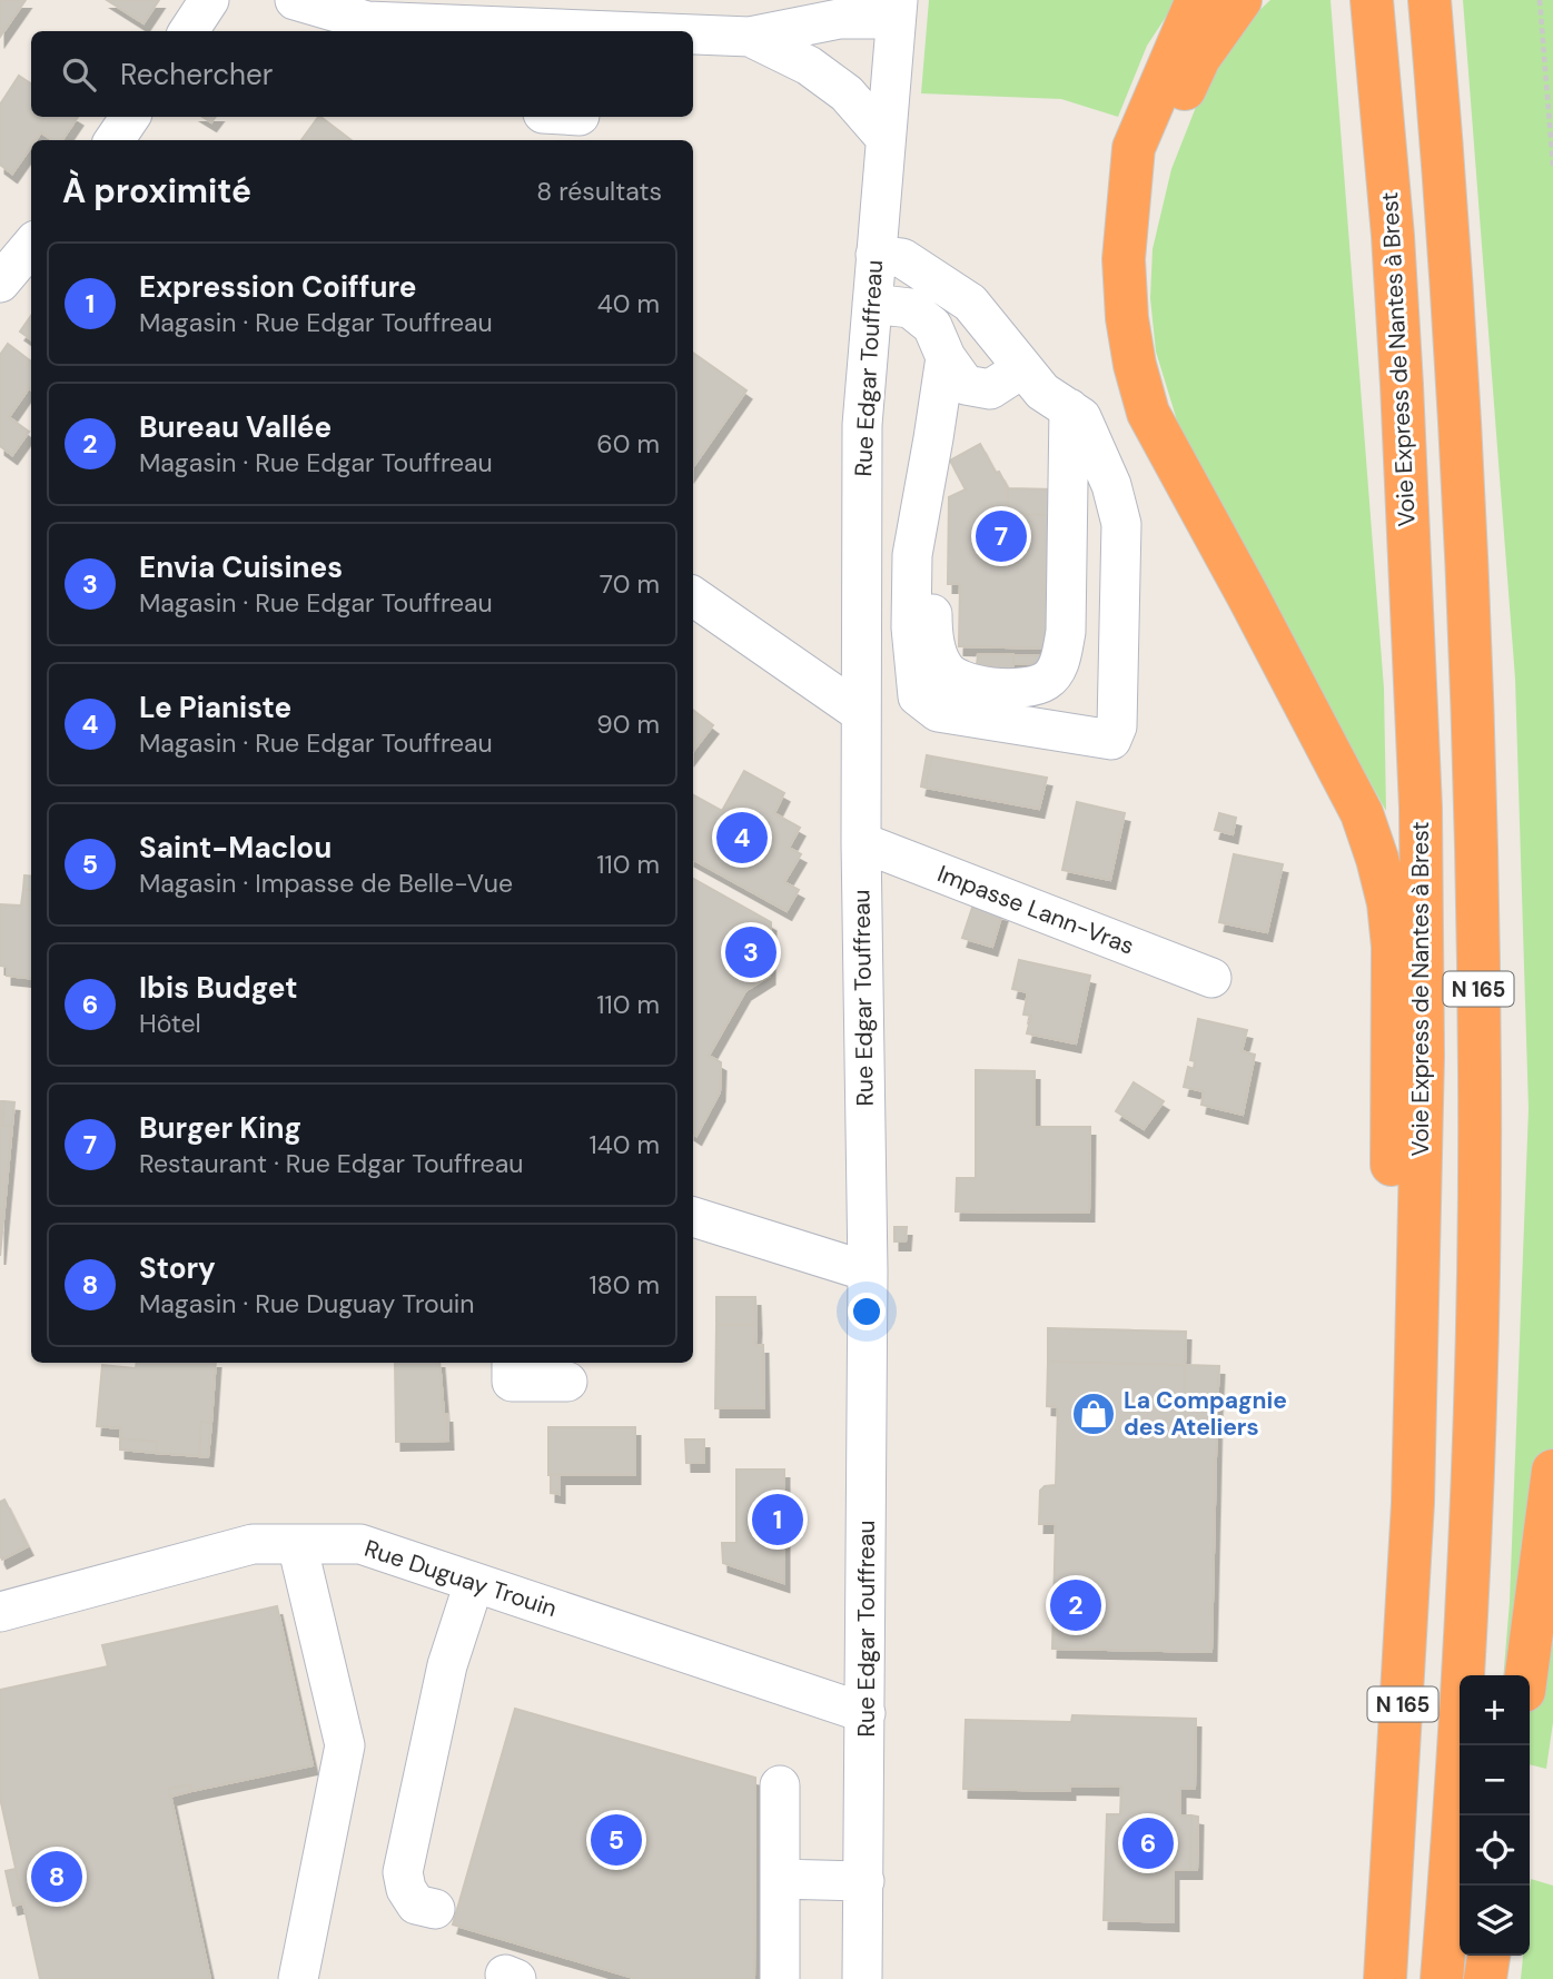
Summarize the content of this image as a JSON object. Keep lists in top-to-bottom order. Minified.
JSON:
{"streets":{"highway":["Voie Express de Nantes à Brest","N 165"],"street":["Rue Edgar Touffreau","Impasse Lann-Vras","Rue Duguay Trouin"]},"crossings":[["Rue Edgar Touffreau","Impasse Lann-Vras"],["Rue Edgar Touffreau","Rue Duguay Trouin"]],"places":{"shop":["La Compagnie des Ateliers"]},"page":{"search":"Rechercher","heading":["À proximité","8 résultats"],"list":[{"mark":"1","name":"Expression Coiffure","note":"Magasin · Rue Edgar Touffreau","value":"40 m"},{"mark":"2","name":"Bureau Vallée","note":"Magasin · Rue Edgar Touffreau","value":"60 m"},{"mark":"3","name":"Envia Cuisines","note":"Magasin · Rue Edgar Touffreau","value":"70 m"},{"mark":"4","name":"Le Pianiste","note":"Magasin · Rue Edgar Touffreau","value":"90 m"},{"mark":"5","name":"Saint-Maclou","note":"Magasin · Impasse de Belle-Vue","value":"110 m"},{"mark":"6","name":"Ibis Budget","note":"Hôtel","value":"110 m"},{"mark":"7","name":"Burger King","note":"Restaurant · Rue Edgar Touffreau","value":"140 m"},{"mark":"8","name":"Story","note":"Magasin · Rue Duguay Trouin","value":"180 m"}],"pins":["7","4","3","1","2","5","6","8"],"map_buttons":["+","−"]}}
